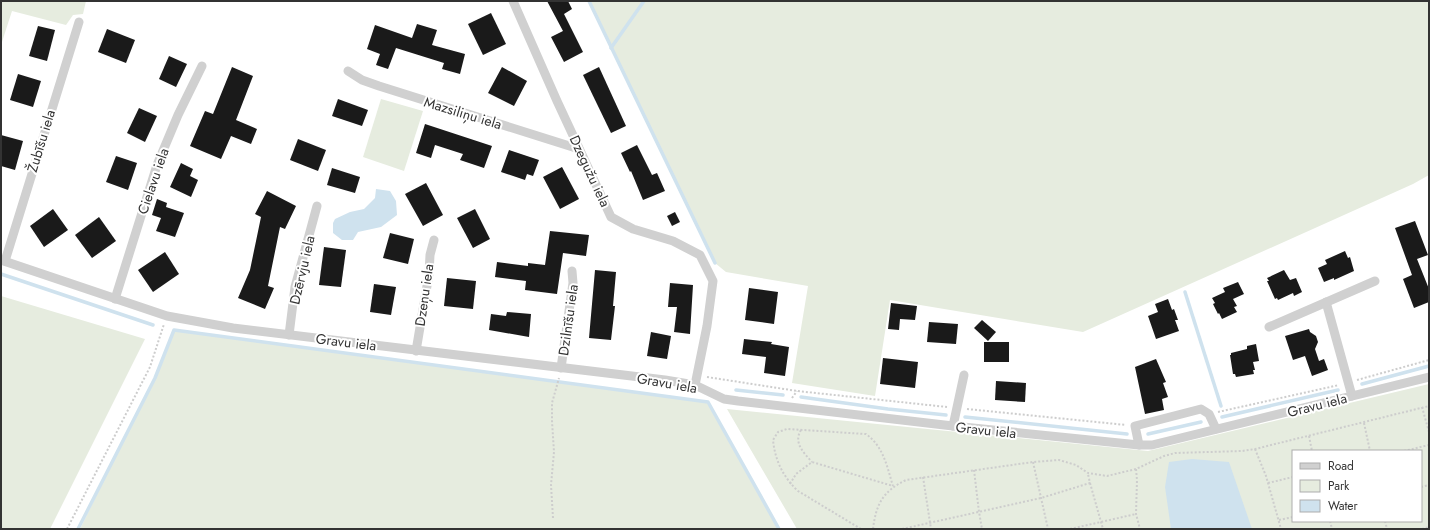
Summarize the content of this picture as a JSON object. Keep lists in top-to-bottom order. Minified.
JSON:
{"streets":{"street":["Mazsiliņu iela","Žubīšu iela","Dzegužu iela","Cielavu iela","Dzērvju iela","Dzeņu iela","Dzilnīšu iela","Gravu iela"]},"crossings":[["Mazsiliņu iela","Dzegužu iela"],["Žubīšu iela","Gravu iela"],["Dzegužu iela","Gravu iela"],["Cielavu iela","Gravu iela"],["Dzērvju iela","Gravu iela"],["Dzeņu iela","Gravu iela"],["Dzilnīšu iela","Gravu iela"]],"legend":["Road","Park","Water"]}
